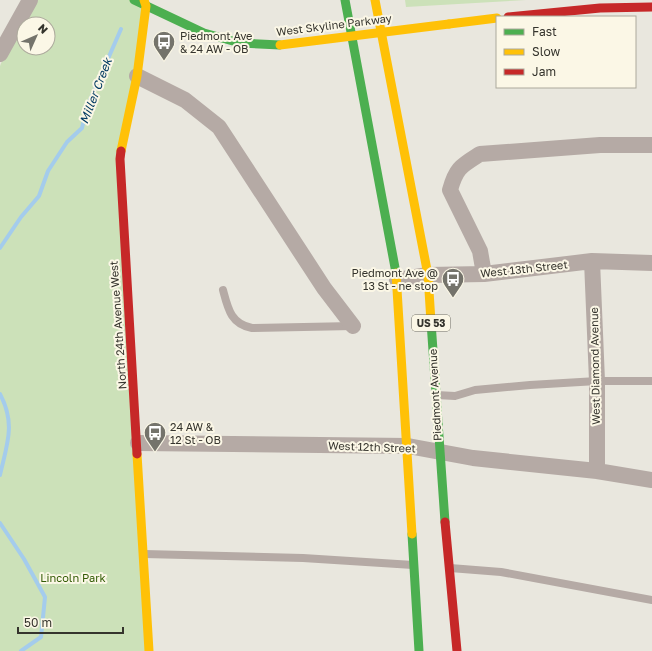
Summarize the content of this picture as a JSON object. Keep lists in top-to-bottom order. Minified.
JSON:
{"streets":{"main road":["West Skyline Parkway","US 53","North 24th Avenue West","Piedmont Avenue"],"street":["West 13th Street","West Diamond Avenue","West 12th Street"]},"crossings":[["West Skyline Parkway","North 24th Avenue West"],["West 13th Street","US 53"],["West 13th Street","West Diamond Avenue"],["West 13th Street","Piedmont Avenue"],["US 53","West 12th Street"],["North 24th Avenue West","West 12th Street"],["West Diamond Avenue","West 12th Street"],["Piedmont Avenue","West 12th Street"]],"water":["Miller Creek"],"parks":["Lincoln Park"],"places":{"bus stop":["Piedmont Ave & 24 AW - OB","Piedmont Ave @ 13 St - ne stop","24 AW & 12 St - OB"]},"legend":["Fast","Slow","Jam"],"scale_bar":"50 m","north":"top right"}
